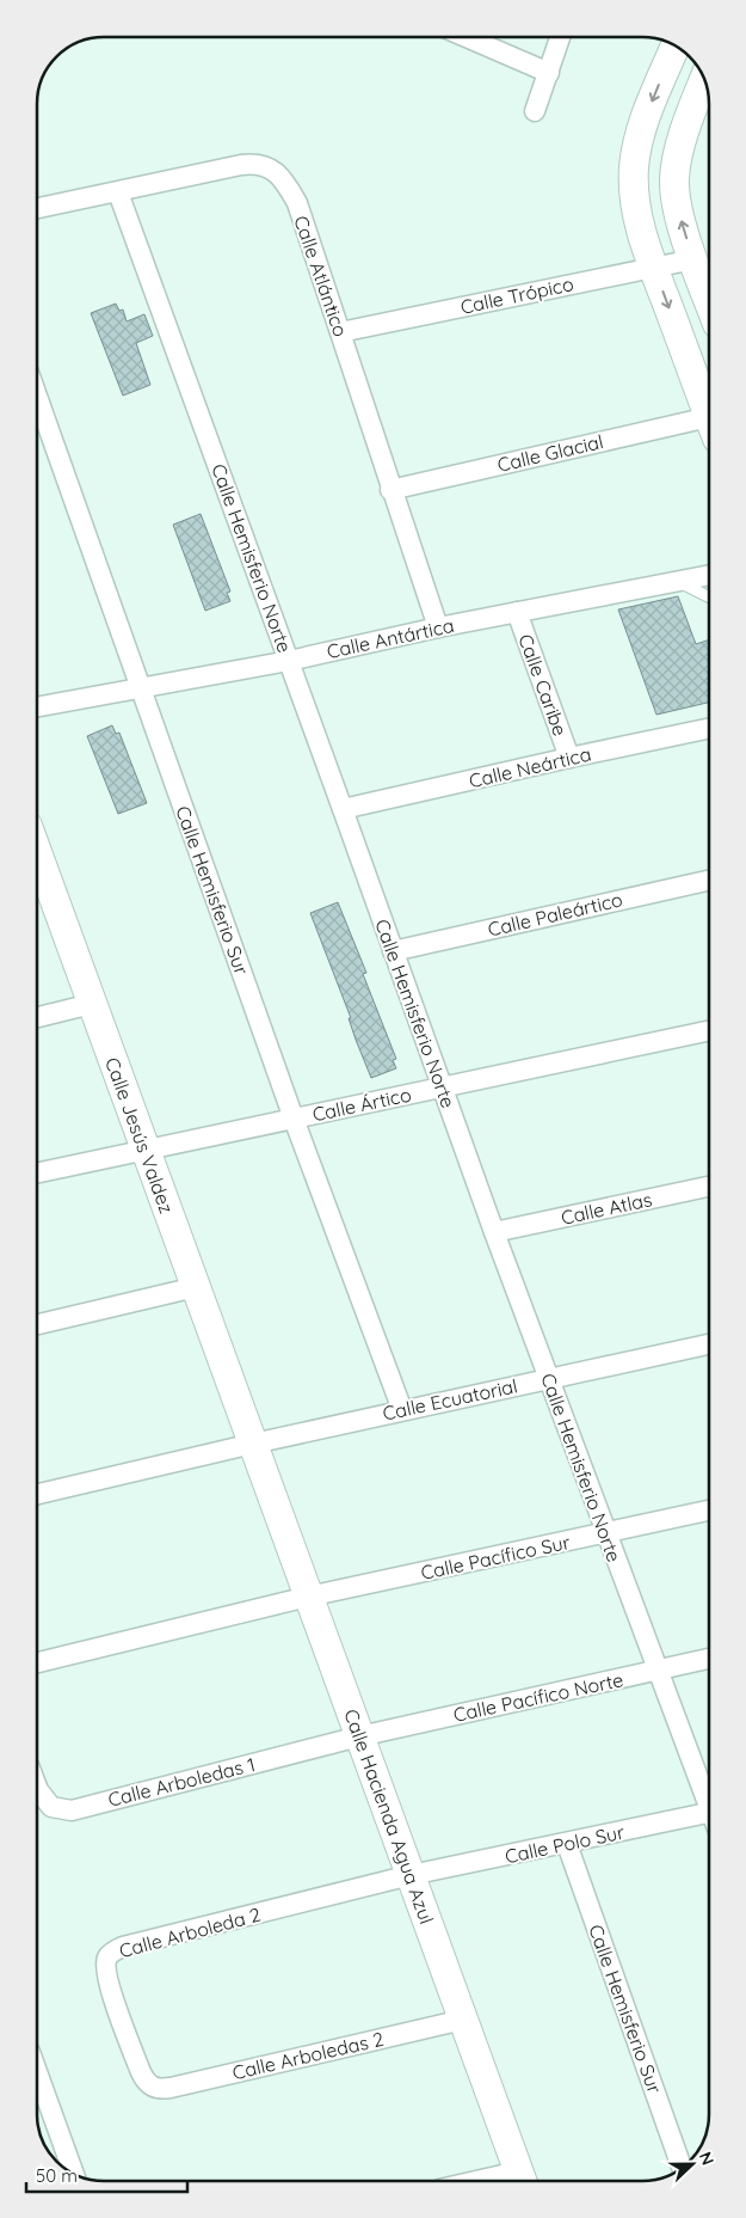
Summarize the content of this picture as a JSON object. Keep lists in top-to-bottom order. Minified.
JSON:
{"streets":{"street":["Calle Atlántico","Calle Trópico","Calle Glacial","Calle Hemisferio Norte","Calle Antártica","Calle Caribe","Calle Neártica","Calle Hemisferio Sur","Calle Paleártico","Calle Ártico","Calle Jesús Valdez","Calle Atlas","Calle Ecuatorial","Calle Pacífico Sur","Calle Pacífico Norte","Calle Arboledas 1","Calle Hacienda Agua Azul","Calle Polo Sur","Calle Arboleda 2","Calle Arboledas 2"]},"crossings":[["Calle Atlántico","Calle Trópico"],["Calle Atlántico","Calle Glacial"],["Calle Atlántico","Calle Hemisferio Norte"],["Calle Atlántico","Calle Antártica"],["Calle Hemisferio Norte","Calle Antártica"],["Calle Hemisferio Norte","Calle Neártica"],["Calle Hemisferio Norte","Calle Paleártico"],["Calle Hemisferio Norte","Calle Ártico"],["Calle Hemisferio Norte","Calle Atlas"],["Calle Hemisferio Norte","Calle Ecuatorial"],["Calle Hemisferio Norte","Calle Pacífico Sur"],["Calle Hemisferio Norte","Calle Pacífico Norte"],["Calle Antártica","Calle Caribe"],["Calle Antártica","Calle Hemisferio Sur"],["Calle Caribe","Calle Neártica"],["Calle Hemisferio Sur","Calle Ártico"],["Calle Hemisferio Sur","Calle Ecuatorial"],["Calle Hemisferio Sur","Calle Polo Sur"],["Calle Ártico","Calle Jesús Valdez"],["Calle Jesús Valdez","Calle Ecuatorial"],["Calle Jesús Valdez","Calle Hacienda Agua Azul"],["Calle Ecuatorial","Calle Hacienda Agua Azul"],["Calle Pacífico Sur","Calle Hacienda Agua Azul"],["Calle Pacífico Norte","Calle Arboledas 1"],["Calle Pacífico Norte","Calle Hacienda Agua Azul"],["Calle Arboledas 1","Calle Hacienda Agua Azul"],["Calle Hacienda Agua Azul","Calle Polo Sur"],["Calle Hacienda Agua Azul","Calle Arboleda 2"],["Calle Hacienda Agua Azul","Calle Arboledas 2"],["Calle Polo Sur","Calle Arboleda 2"],["Calle Arboleda 2","Calle Arboledas 2"]],"scale_bar":"50 m","north":"right"}
